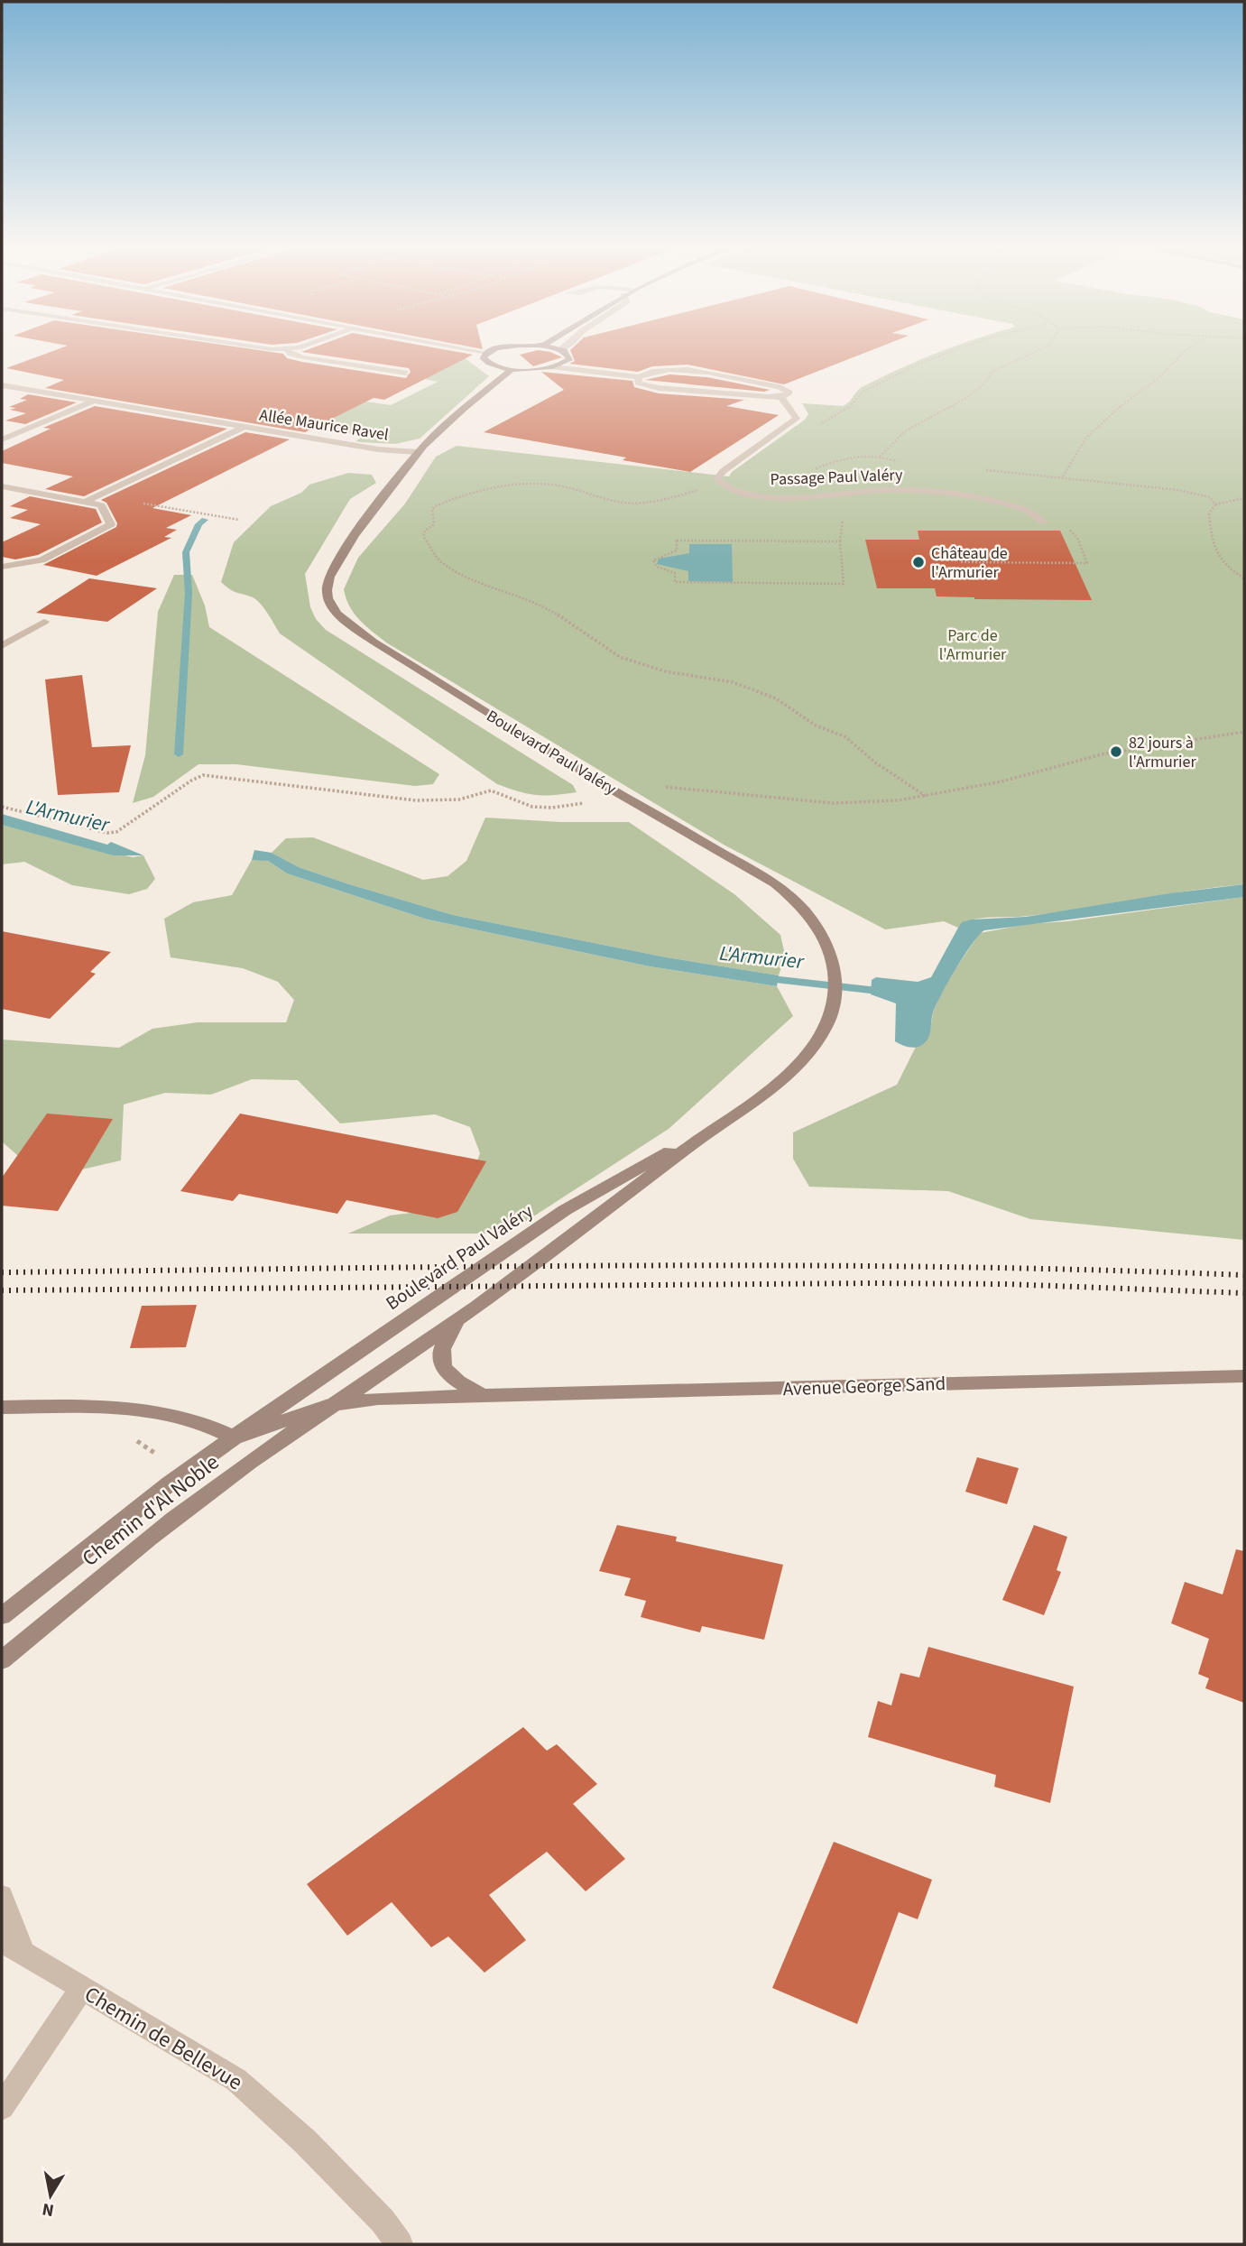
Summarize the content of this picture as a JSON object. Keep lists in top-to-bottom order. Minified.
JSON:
{"streets":{"street":["Allée Maurice Ravel","Passage Paul Valéry","Boulevard Paul Valéry","Avenue George Sand","Chemin d'Al Noble","Chemin de Bellevue"]},"crossings":[["Allée Maurice Ravel","Boulevard Paul Valéry"],["Boulevard Paul Valéry","Avenue George Sand"],["Boulevard Paul Valéry","Chemin d'Al Noble"],["Avenue George Sand","Chemin d'Al Noble"]],"water":["L'Armurier"],"parks":["Parc de l'Armurier"],"places":["Château de l'Armurier","82 jours à l'Armurier"],"north":"bottom"}
